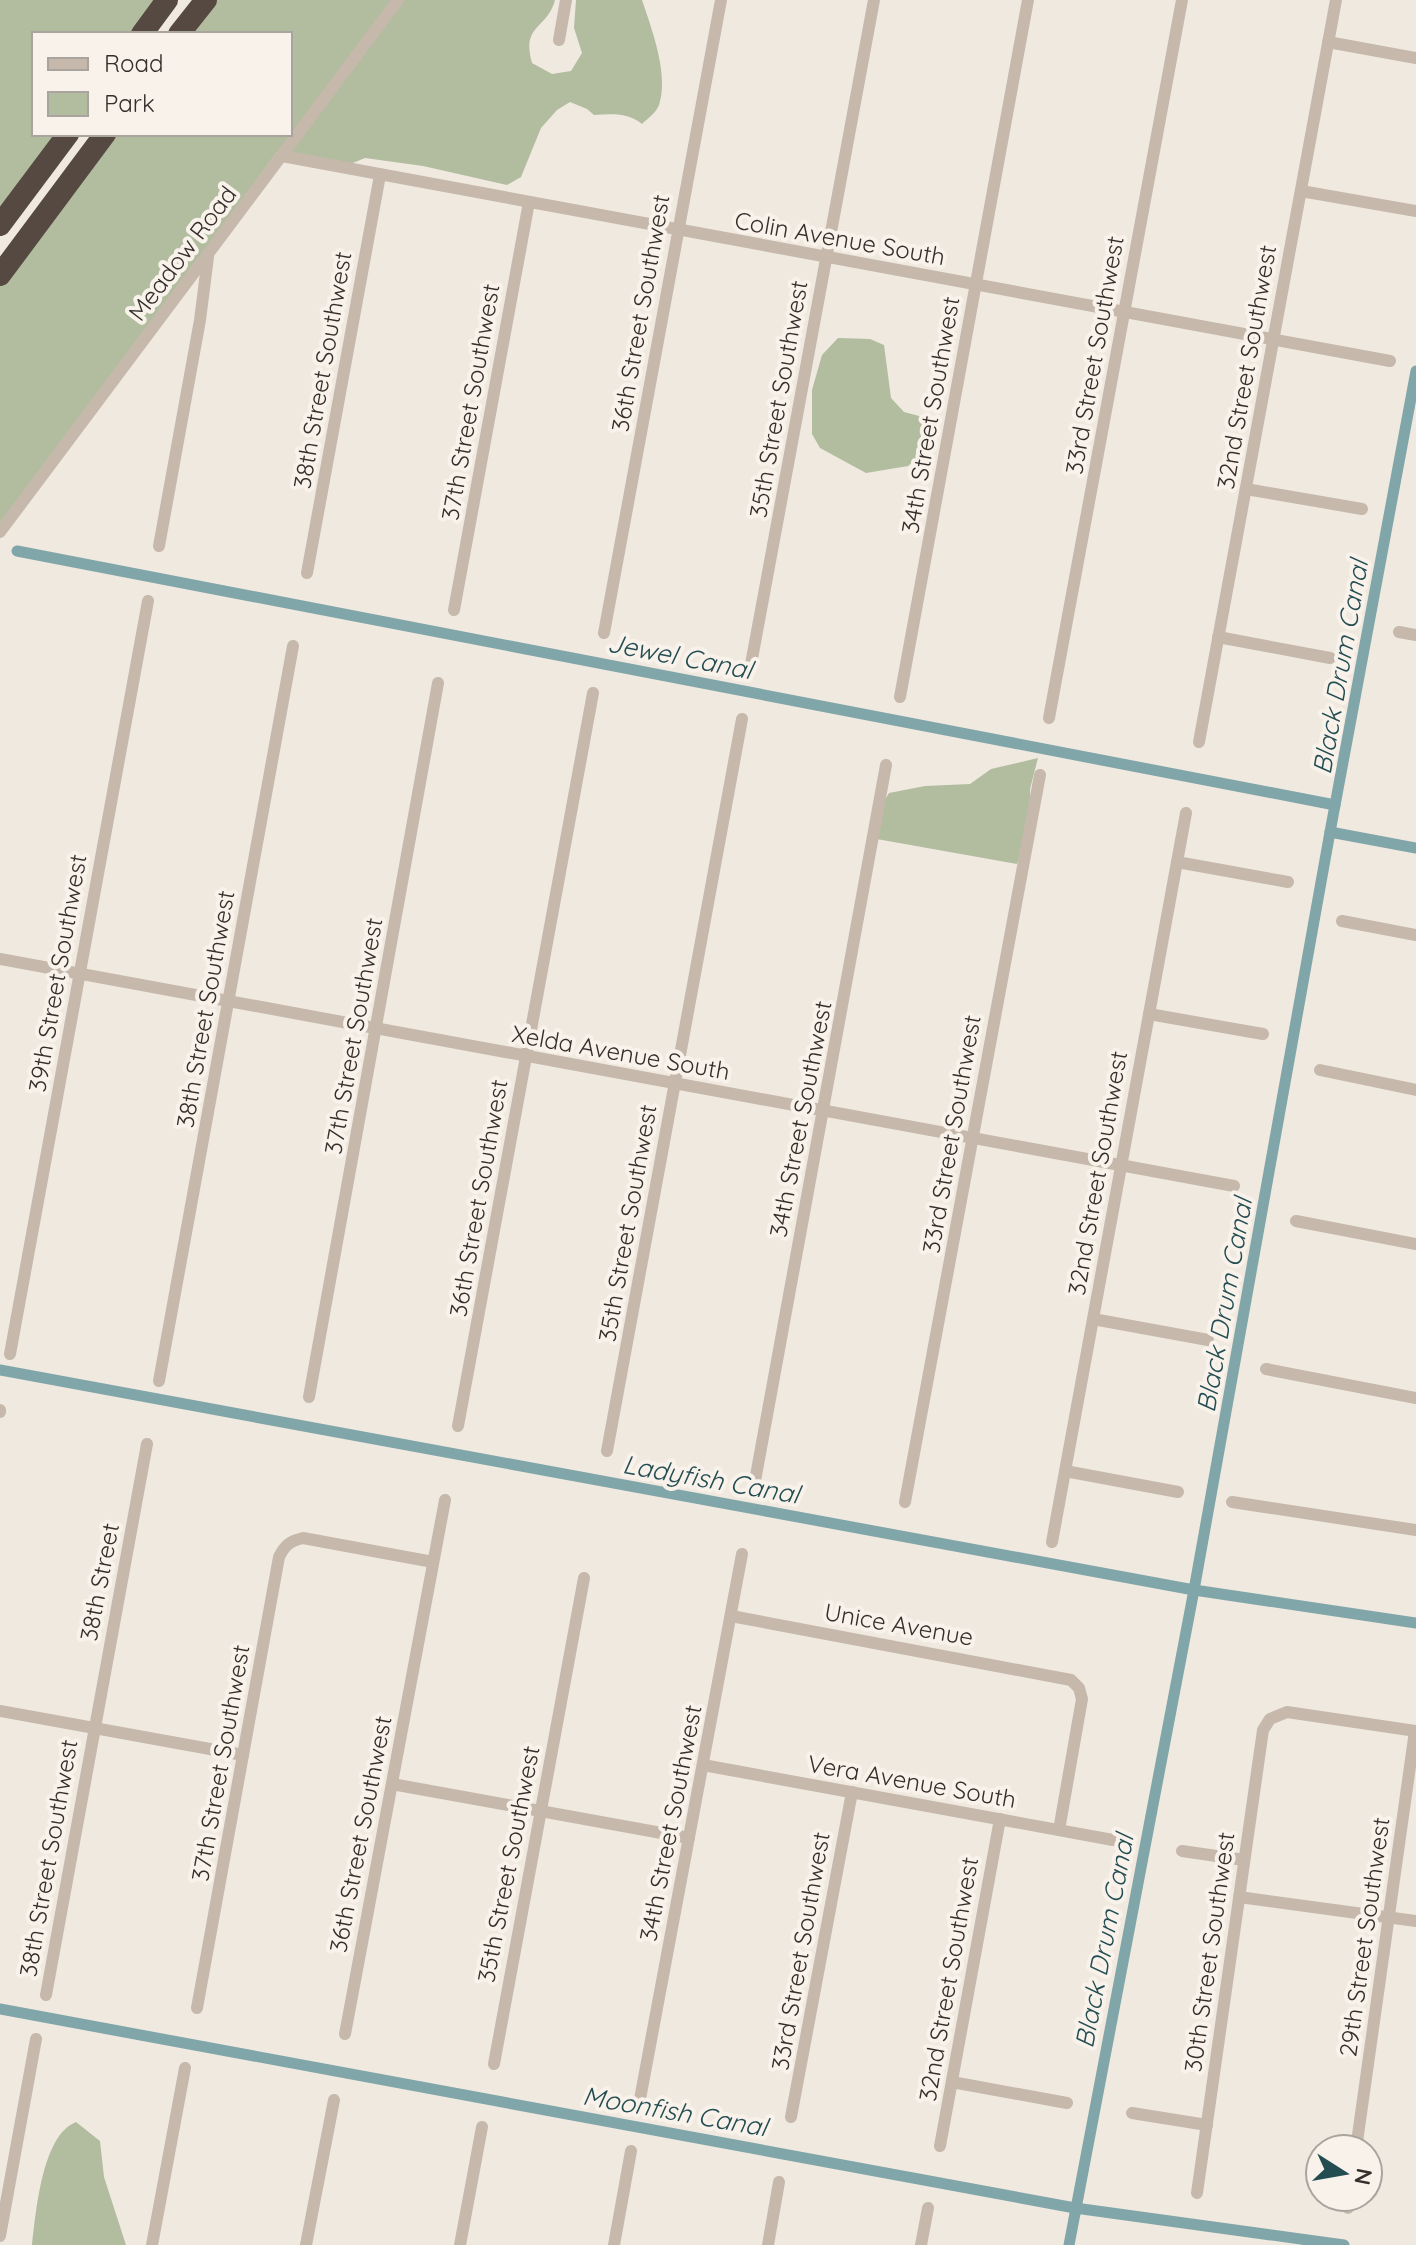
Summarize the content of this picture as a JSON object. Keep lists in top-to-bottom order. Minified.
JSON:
{"streets":{"street":["Colin Avenue South","Meadow Road","36th Street Southwest","33rd Street Southwest","32nd Street Southwest","38th Street Southwest","35th Street Southwest","37th Street Southwest","34th Street Southwest","39th Street Southwest","Xelda Avenue South","38th Street","Unice Avenue","Vera Avenue South","29th Street Southwest","30th Street Southwest"]},"crossings":[["Colin Avenue South","Meadow Road"],["Colin Avenue South","36th Street Southwest"],["Colin Avenue South","33rd Street Southwest"],["Colin Avenue South","32nd Street Southwest"],["Colin Avenue South","38th Street Southwest"],["Colin Avenue South","35th Street Southwest"],["Colin Avenue South","37th Street Southwest"],["Colin Avenue South","34th Street Southwest"],["36th Street Southwest","37th Street Southwest"],["36th Street Southwest","Xelda Avenue South"],["33rd Street Southwest","Xelda Avenue South"],["33rd Street Southwest","Vera Avenue South"],["32nd Street Southwest","Xelda Avenue South"],["32nd Street Southwest","Vera Avenue South"],["38th Street Southwest","Xelda Avenue South"],["38th Street Southwest","38th Street"],["35th Street Southwest","Xelda Avenue South"],["37th Street Southwest","Xelda Avenue South"],["34th Street Southwest","Xelda Avenue South"],["34th Street Southwest","Unice Avenue"],["34th Street Southwest","Vera Avenue South"],["39th Street Southwest","Xelda Avenue South"],["Unice Avenue","Vera Avenue South"],["29th Street Southwest","30th Street Southwest"]],"water":["Jewel Canal","Black Drum Canal","Ladyfish Canal","Moonfish Canal"],"legend":["Road","Park"],"north":"right"}
